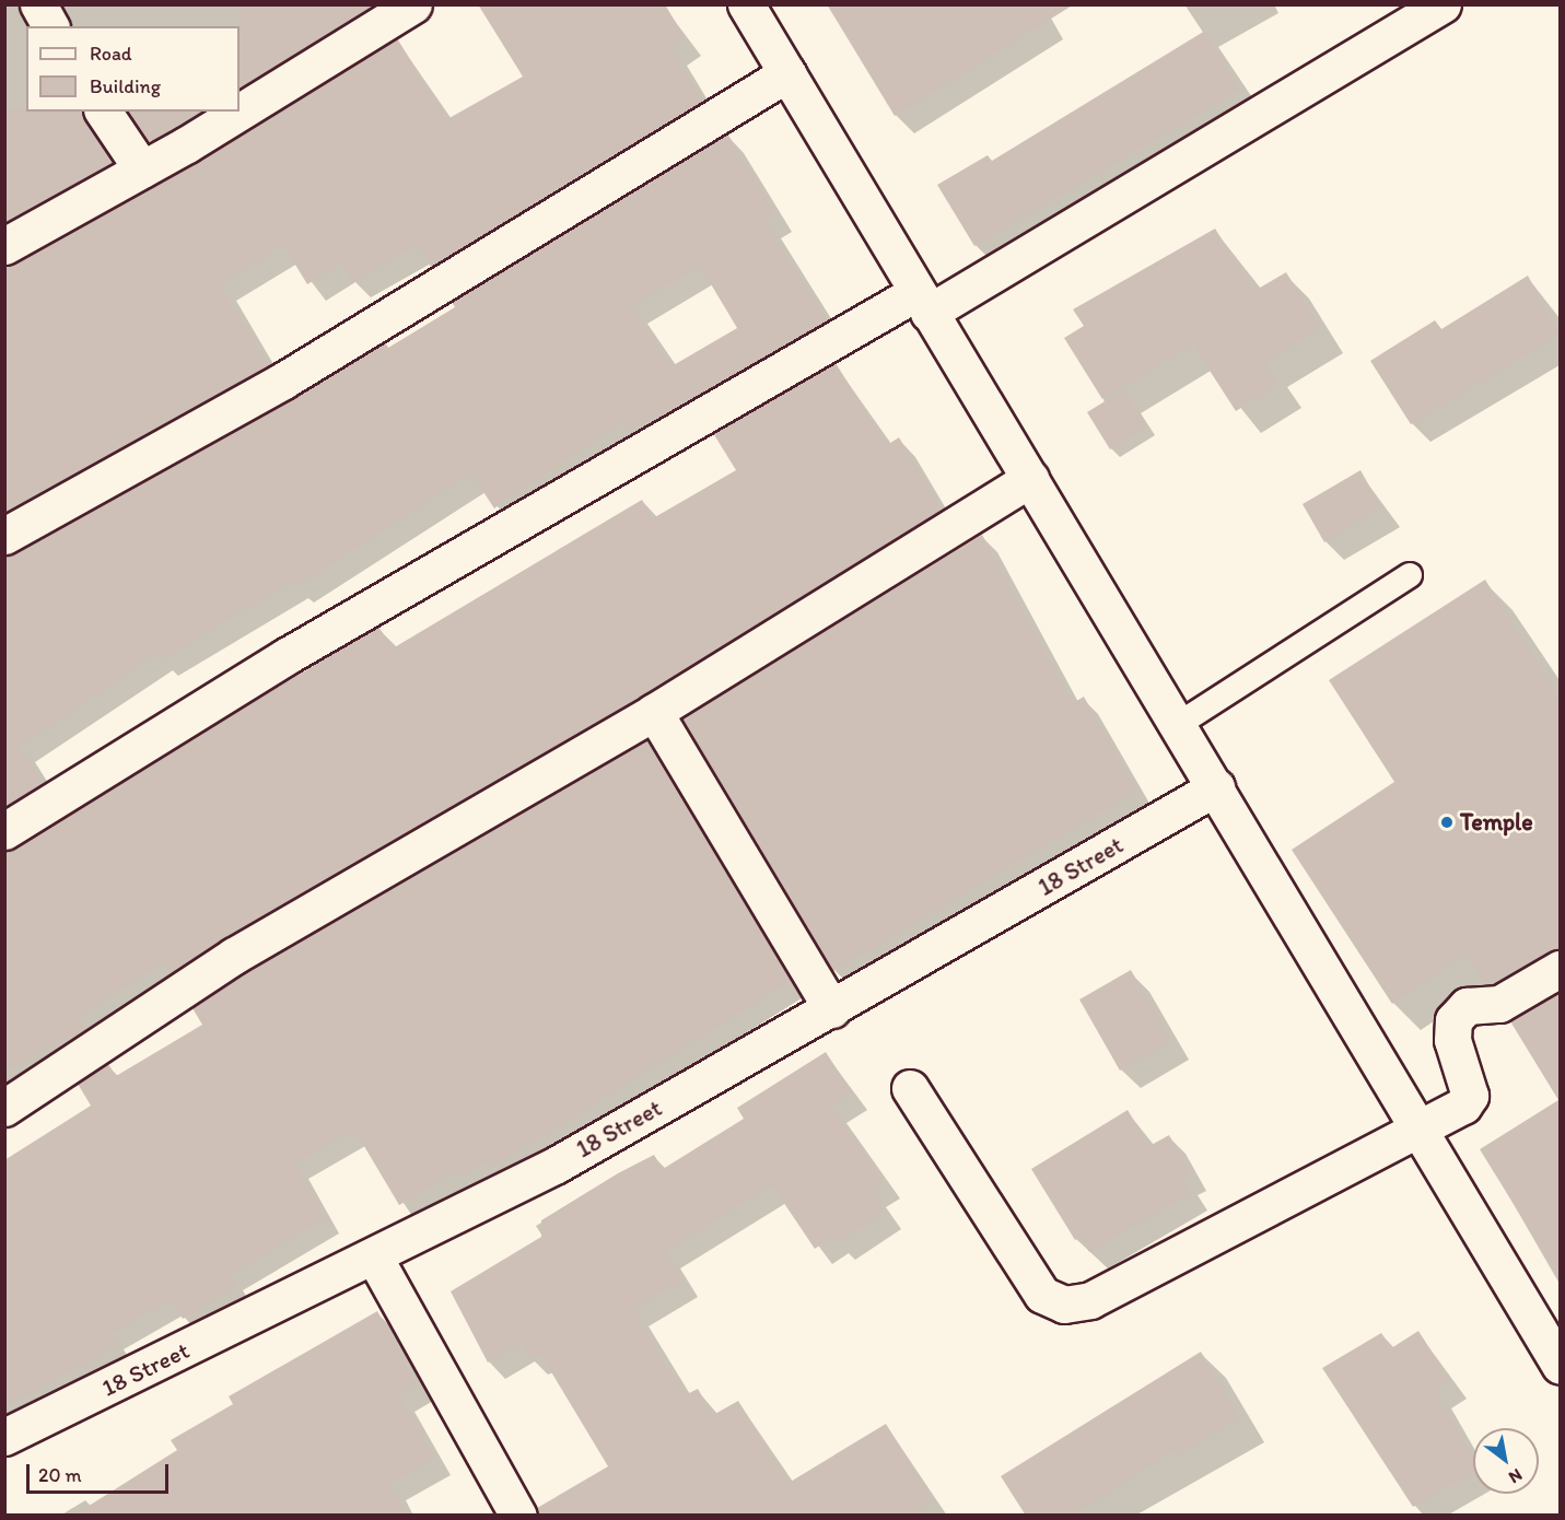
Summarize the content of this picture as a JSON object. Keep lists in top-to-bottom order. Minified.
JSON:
{"streets":{"street":["18 Street"]},"places":["Temple"],"legend":["Road","Building"],"scale_bar":"20 m","north":"bottom right"}
